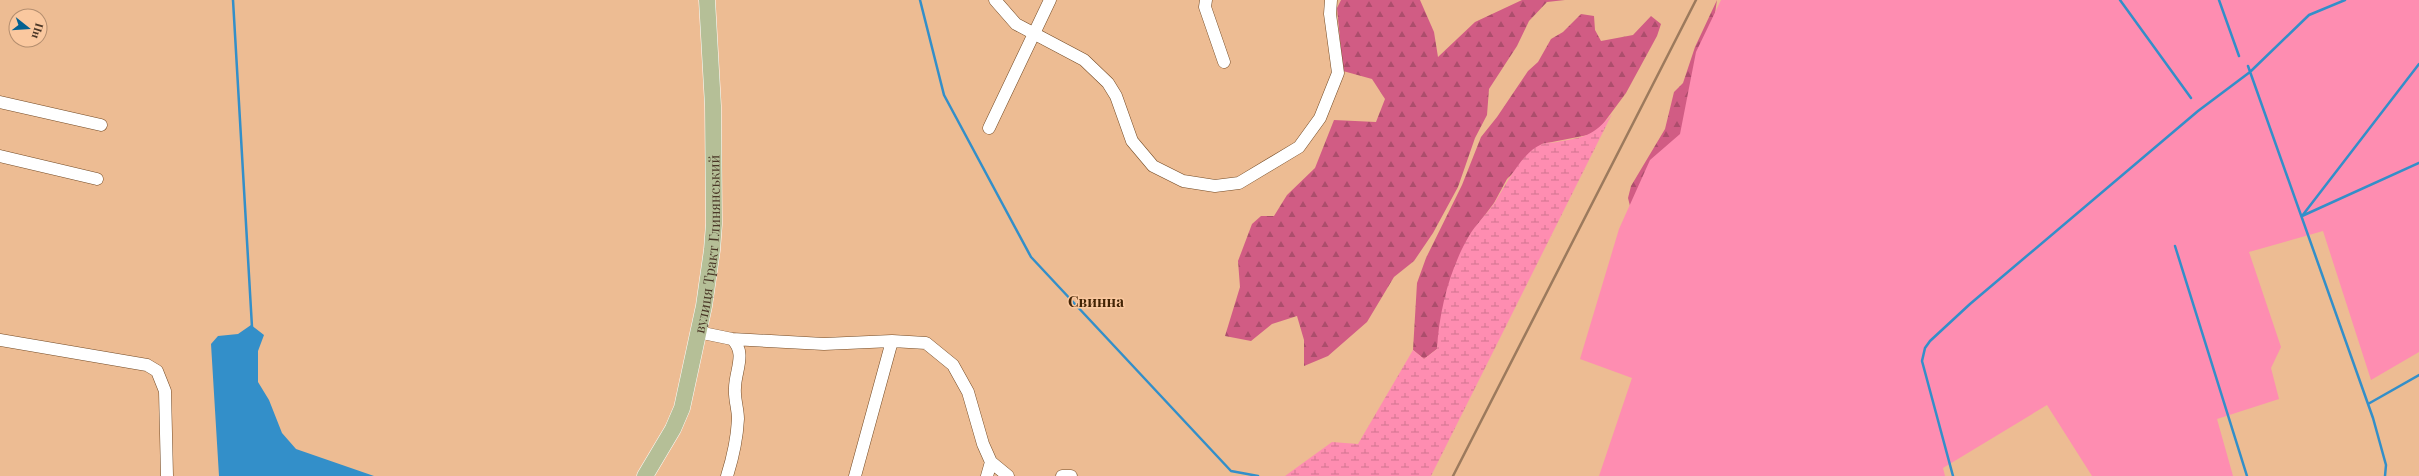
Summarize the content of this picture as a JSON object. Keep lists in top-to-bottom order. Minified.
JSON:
{"streets":{"main road":["вулиця Тракт Глинянський"]},"districts":["Свинна"],"north":"right"}
